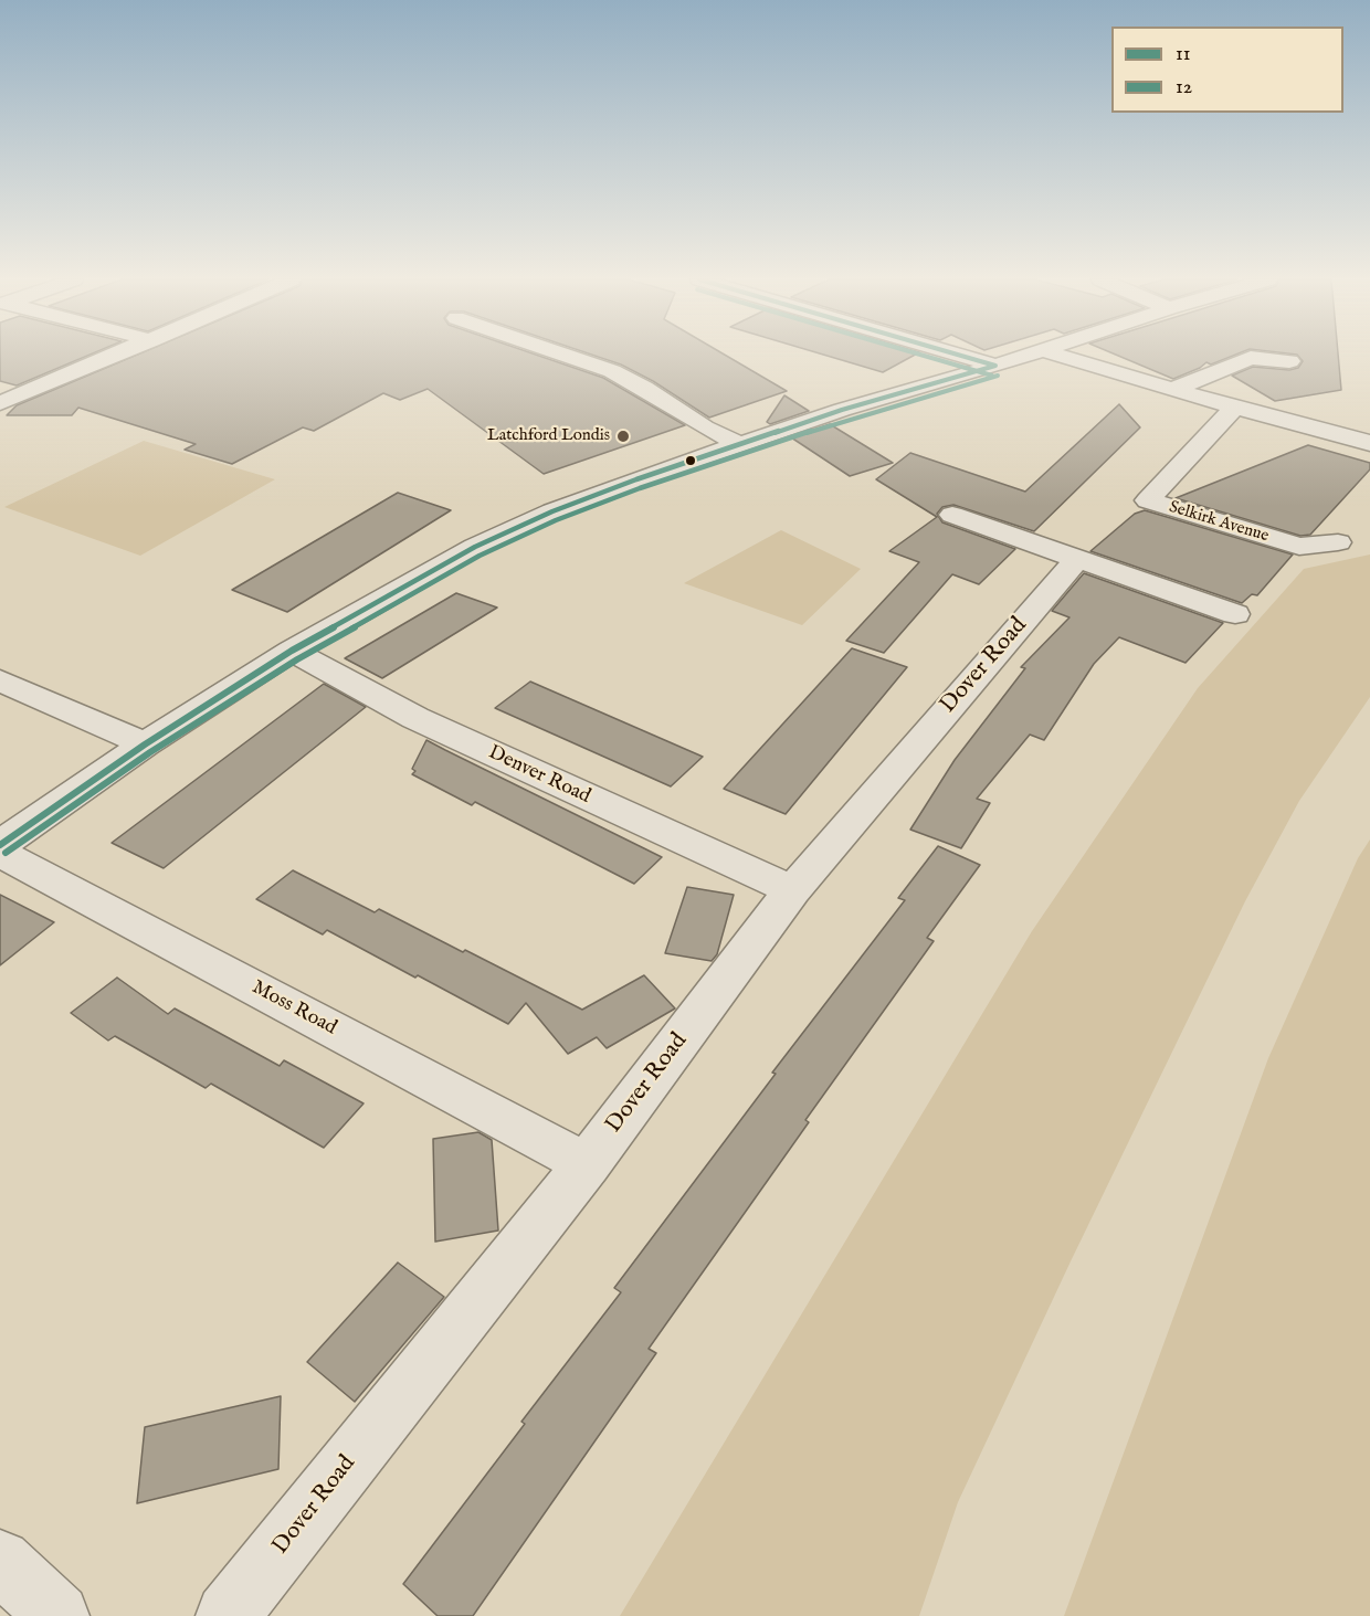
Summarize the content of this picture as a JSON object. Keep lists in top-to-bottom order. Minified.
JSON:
{"streets":{"street":["Selkirk Avenue","Dover Road","Denver Road","Moss Road"]},"crossings":[["Dover Road","Denver Road"],["Dover Road","Moss Road"]],"places":["Latchford Londis"],"lines":["transit line 11","transit line 12"],"legend":["11","12"]}
